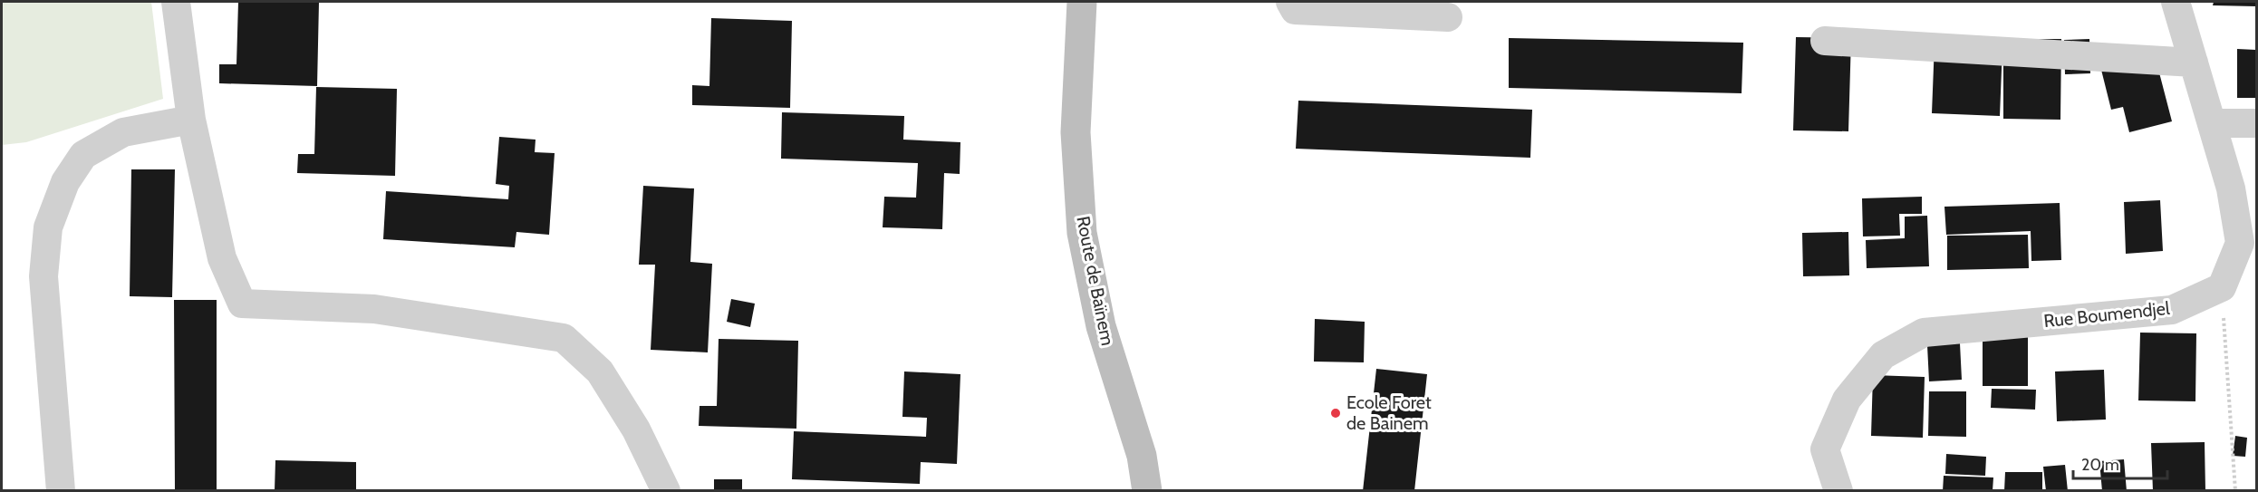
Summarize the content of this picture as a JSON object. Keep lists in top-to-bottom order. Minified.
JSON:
{"streets":{"street":["Route de Baïnem","Rue Boumendjel"]},"places":["Ecole Foret de Bainem"],"scale_bar":"20 m"}
